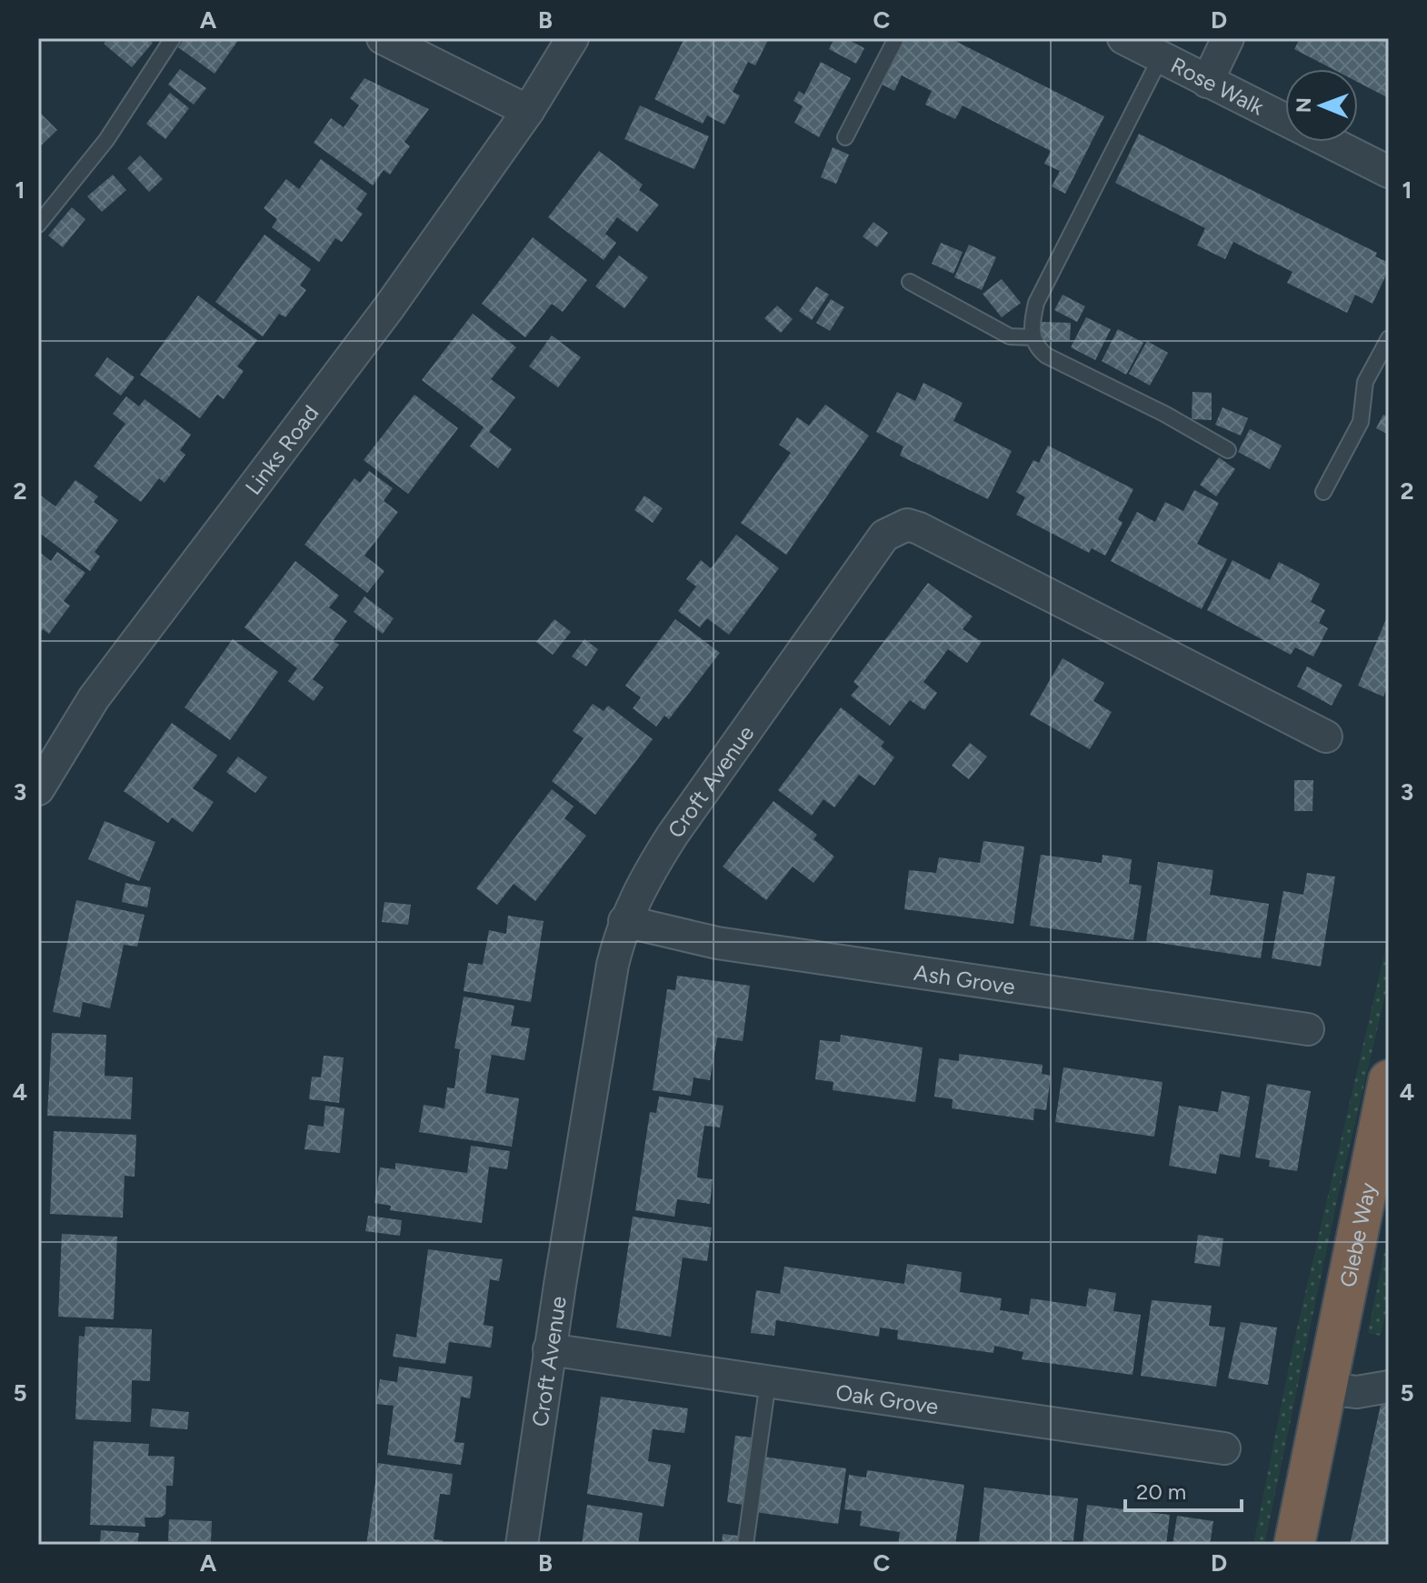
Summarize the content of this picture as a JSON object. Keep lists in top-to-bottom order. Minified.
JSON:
{"streets":{"highway":["Glebe Way"],"street":["Rose Walk","Links Road","Croft Avenue","Ash Grove","Oak Grove"]},"crossings":[["Croft Avenue","Ash Grove"],["Croft Avenue","Oak Grove"]],"scale_bar":"20 m","north":"left","grid":{"columns":["A","B","C","D"],"rows":["1","2","3","4","5"]}}
